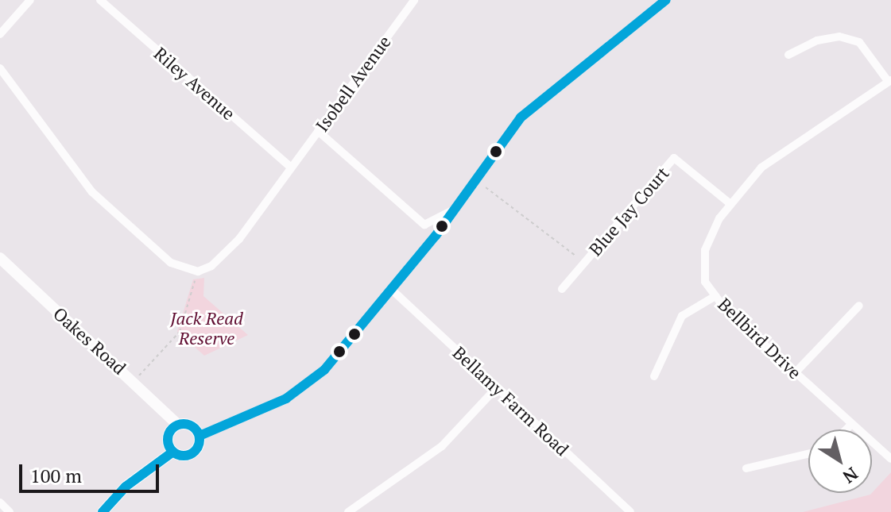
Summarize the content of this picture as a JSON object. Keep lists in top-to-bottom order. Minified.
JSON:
{"streets":{"main road":["Oakes Road"],"street":["Riley Avenue","Isobell Avenue","Blue Jay Court","Bellbird Drive","Bellamy Farm Road"]},"crossings":[["Riley Avenue","Isobell Avenue"],["Blue Jay Court","Bellbird Drive"]],"parks":["Jack Read Reserve"],"scale_bar":"100 m","north":"bottom right"}
